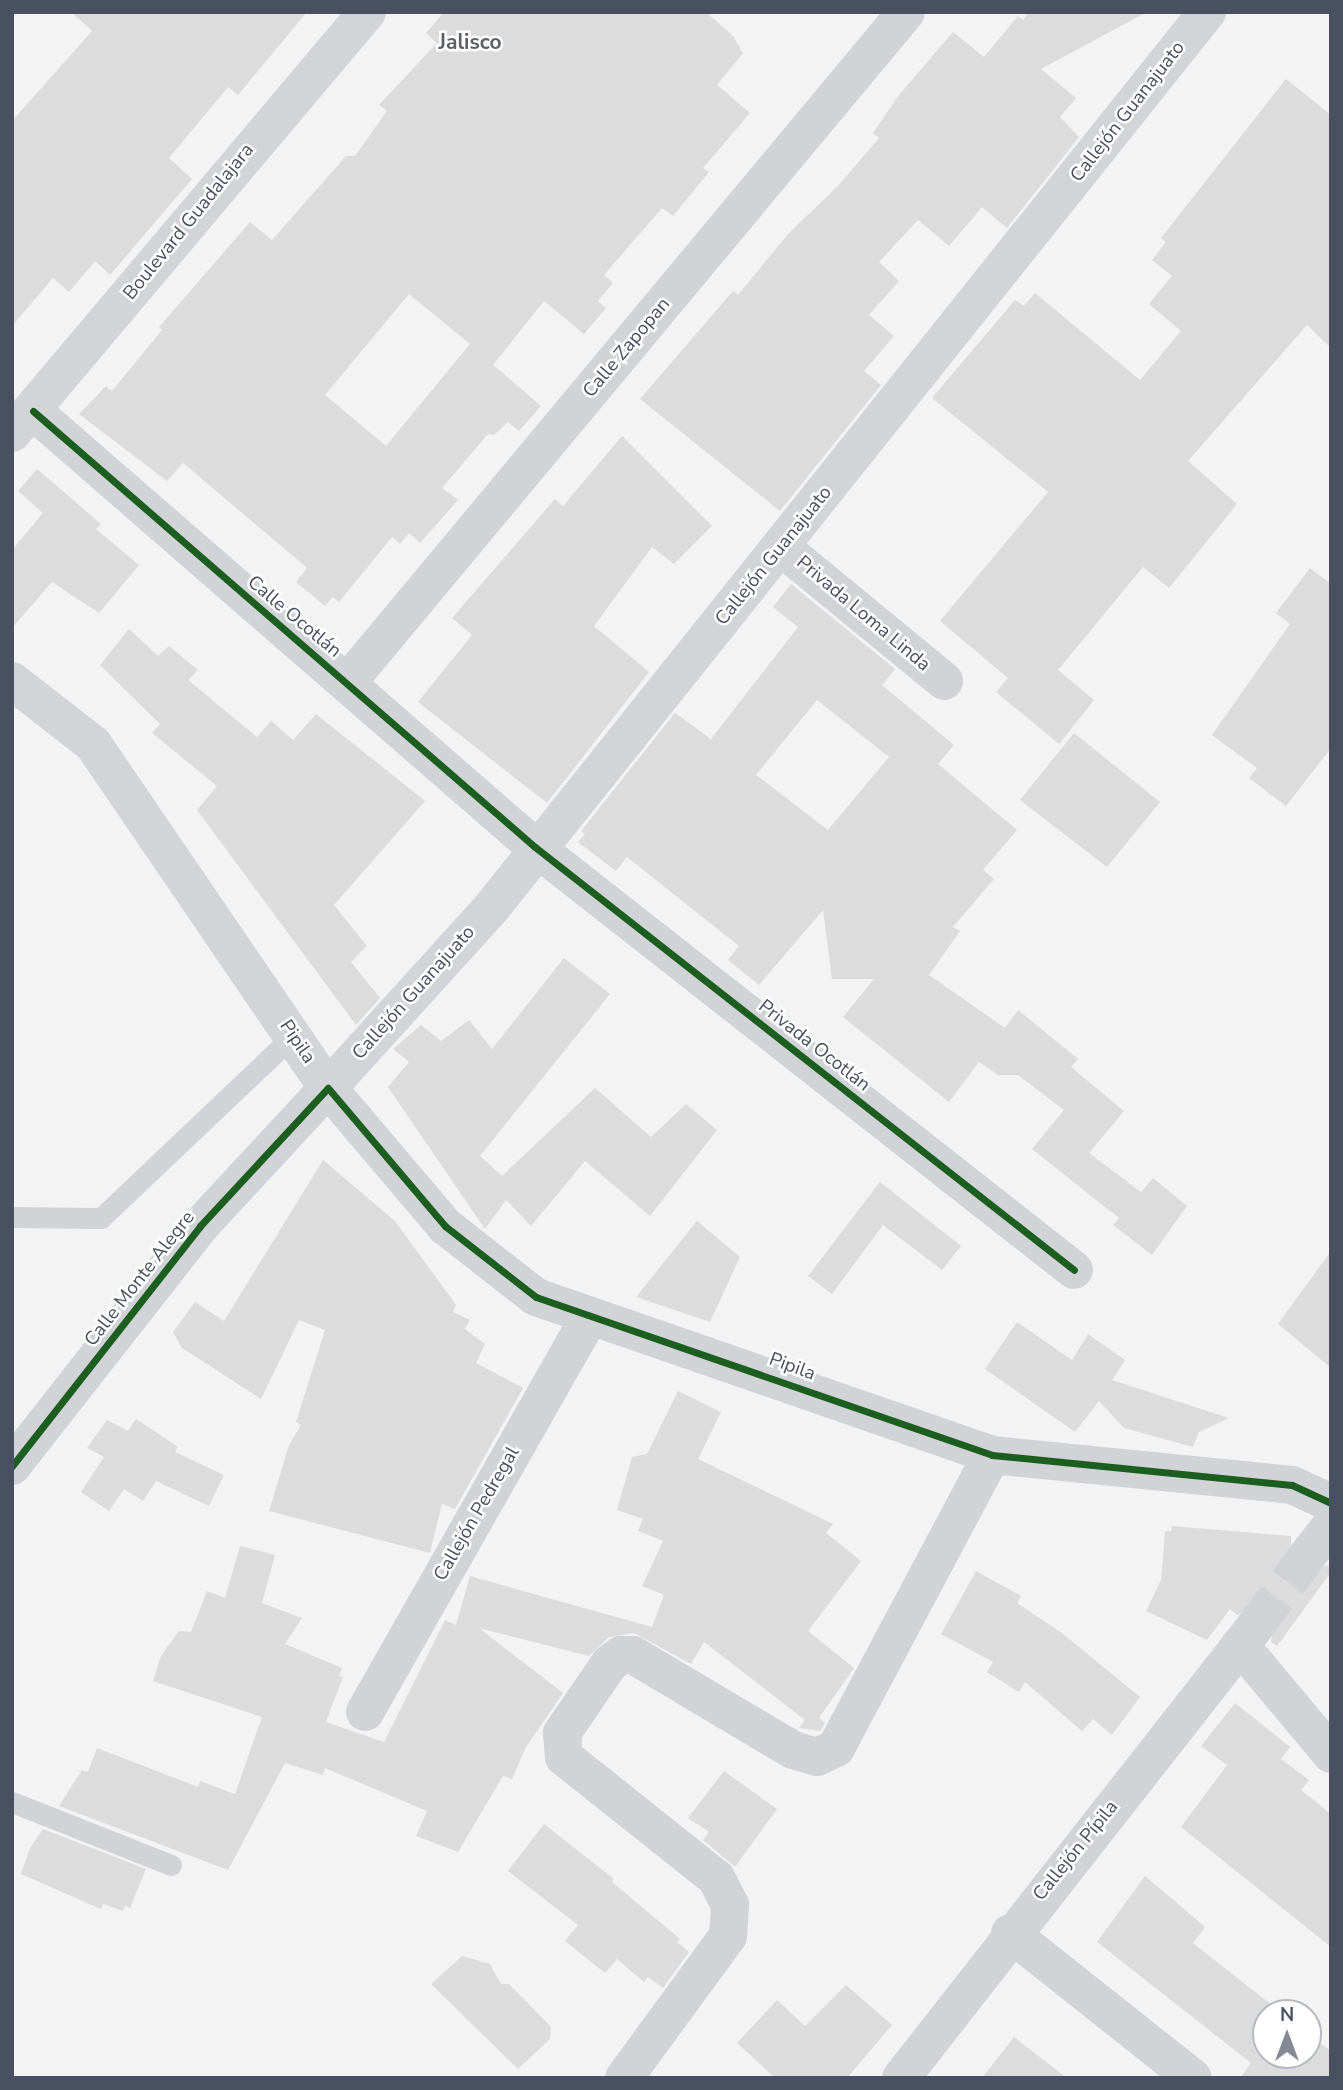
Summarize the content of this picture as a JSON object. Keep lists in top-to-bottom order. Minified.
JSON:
{"streets":{"main road":["Callejón Guanajuato","Boulevard Guadalajara","Pipila"],"street":["Calle Zapopan","Privada Loma Linda","Calle Ocotlán","Privada Ocotlán","Calle Monte Alegre","Callejón Pedregal","Callejón Pípila"]},"crossings":[["Callejón Guanajuato","Privada Loma Linda"],["Callejón Guanajuato","Calle Ocotlán"],["Callejón Guanajuato","Pipila"],["Callejón Guanajuato","Privada Ocotlán"],["Callejón Guanajuato","Calle Monte Alegre"],["Boulevard Guadalajara","Calle Ocotlán"],["Calle Zapopan","Calle Ocotlán"],["Calle Ocotlán","Privada Ocotlán"],["Pipila","Calle Monte Alegre"],["Pipila","Callejón Pedregal"]],"districts":["Jalisco"],"north":"top"}
